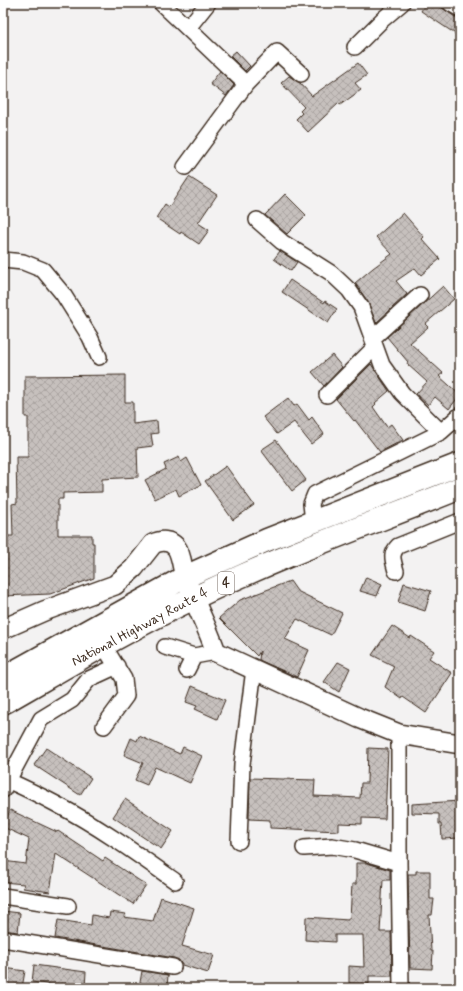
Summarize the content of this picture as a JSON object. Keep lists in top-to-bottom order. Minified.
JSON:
{"streets":{"highway":["4","National Highway Route 4"]}}
